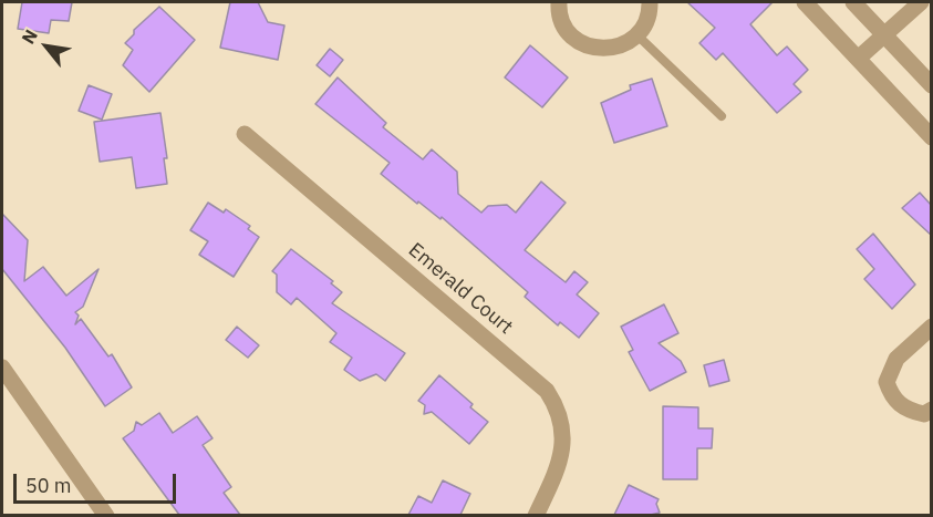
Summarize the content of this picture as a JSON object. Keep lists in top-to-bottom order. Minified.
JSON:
{"streets":{"street":["Emerald Court"]},"scale_bar":"50 m","north":"top left"}
